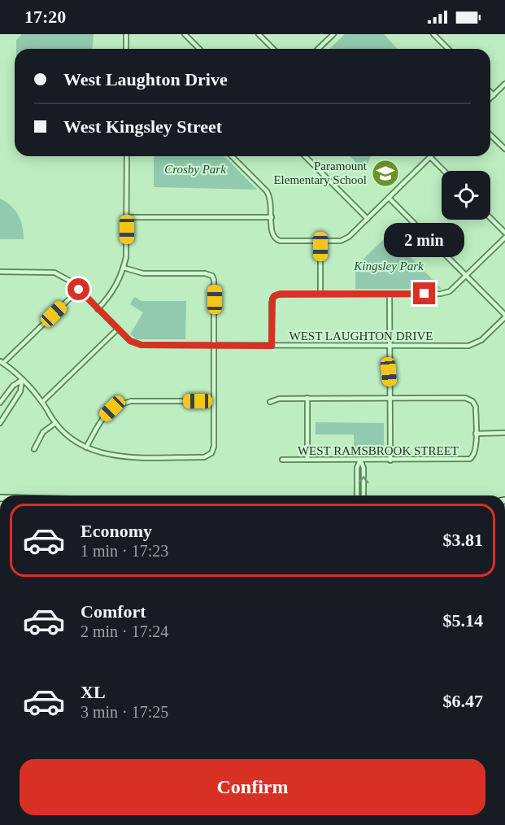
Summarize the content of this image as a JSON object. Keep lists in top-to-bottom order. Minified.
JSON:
{"streets":{"street":["WEST LAUGHTON DRIVE","WEST RAMSBROOK STREET"]},"parks":["Crosby Park","Kingsley Park"],"places":{"school or university":["Paramount Elementary School"]},"page":{"status":"17:20","banner":["West Laughton Drive","West Kingsley Street"],"bubble":"2 min","list":[{"name":"Economy","note":"1 min · 17:23","value":"$3.81"},{"name":"Comfort","note":"2 min · 17:24","value":"$5.14"},{"name":"XL","note":"3 min · 17:25","value":"$6.47"}],"buttons":"Confirm"}}
